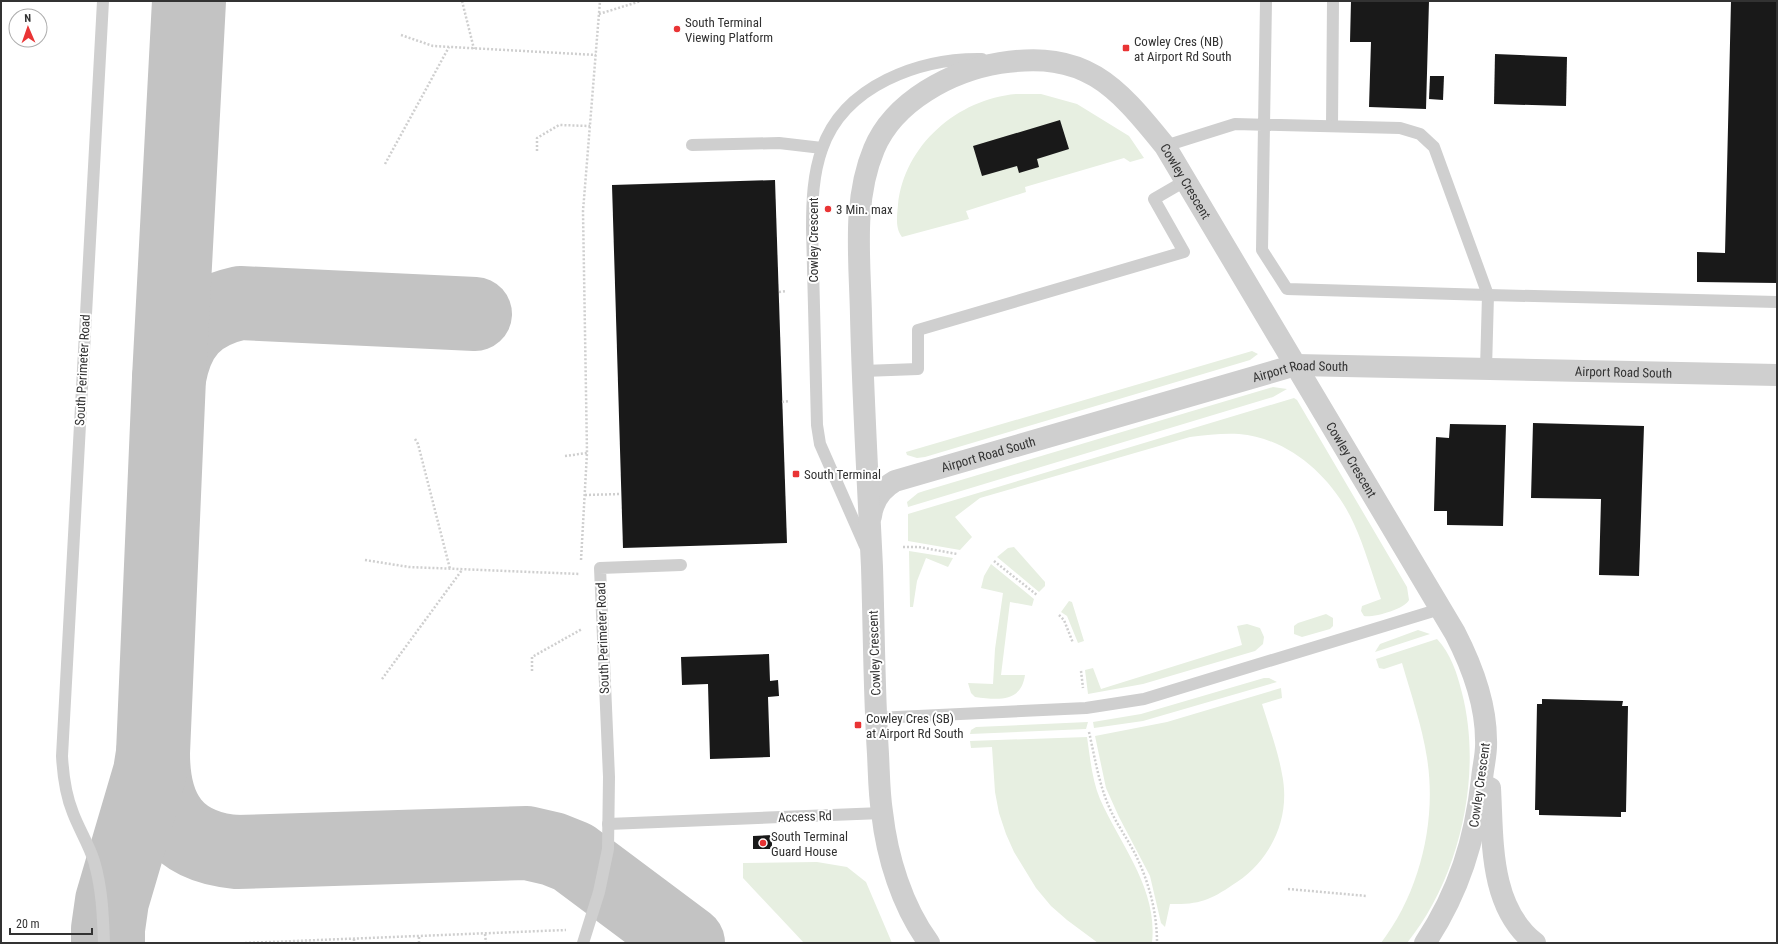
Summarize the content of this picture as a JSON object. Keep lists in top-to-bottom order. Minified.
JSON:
{"streets":{"street":["Cowley Crescent","Airport Road South"],"lane":["South Perimeter Road","Access Rd"]},"crossings":[["Cowley Crescent","Airport Road South"],["Cowley Crescent","Access Rd"],["South Perimeter Road","Access Rd"]],"places":{"other":["South Terminal Viewing Platform","3 Min. max","South Terminal Guard House"],"transit":["Cowley Cres (NB) at Airport Rd South","South Terminal","Cowley Cres (SB) at Airport Rd South"]},"scale_bar":"20 m","north":"top"}
